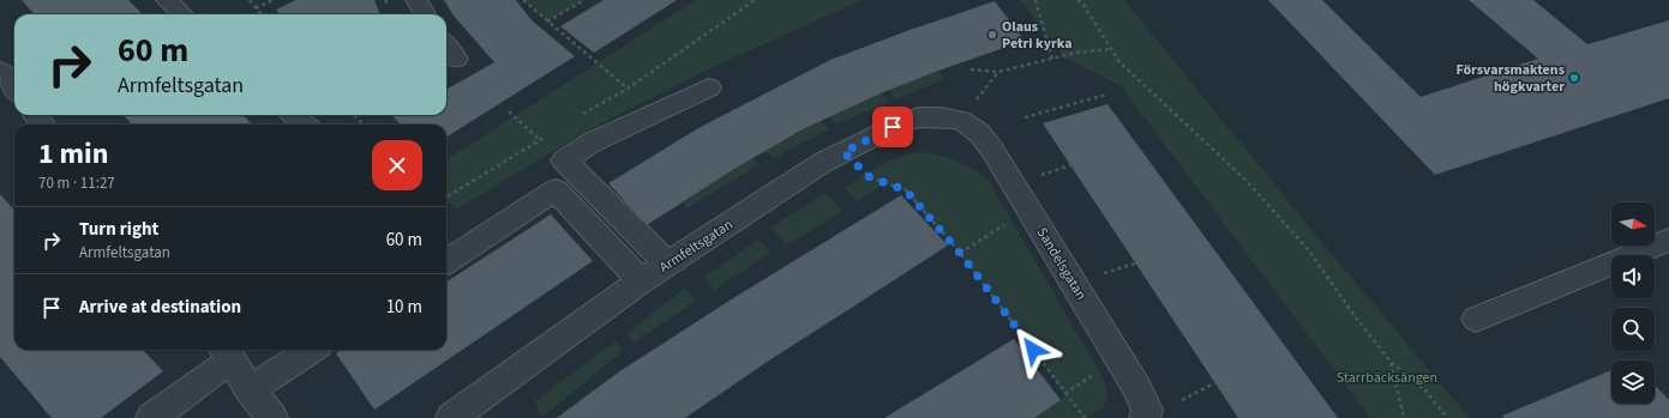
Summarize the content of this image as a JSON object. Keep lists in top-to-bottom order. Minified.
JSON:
{"streets":{"street":["Armfeltsgatan","Sandelsgatan"]},"crossings":[["Armfeltsgatan","Sandelsgatan"]],"parks":["Starrbäcksängen"],"places":["Olaus Petri kyrka","Försvarsmaktens högkvarter"],"north":"right","page":{"turn":["60 m","Armfeltsgatan"],"heading":["1 min","70 m · 11:27"],"list":[{"name":"Turn right","note":"Armfeltsgatan","value":"60 m"},{"name":"Arrive at destination","value":"10 m"}]}}
